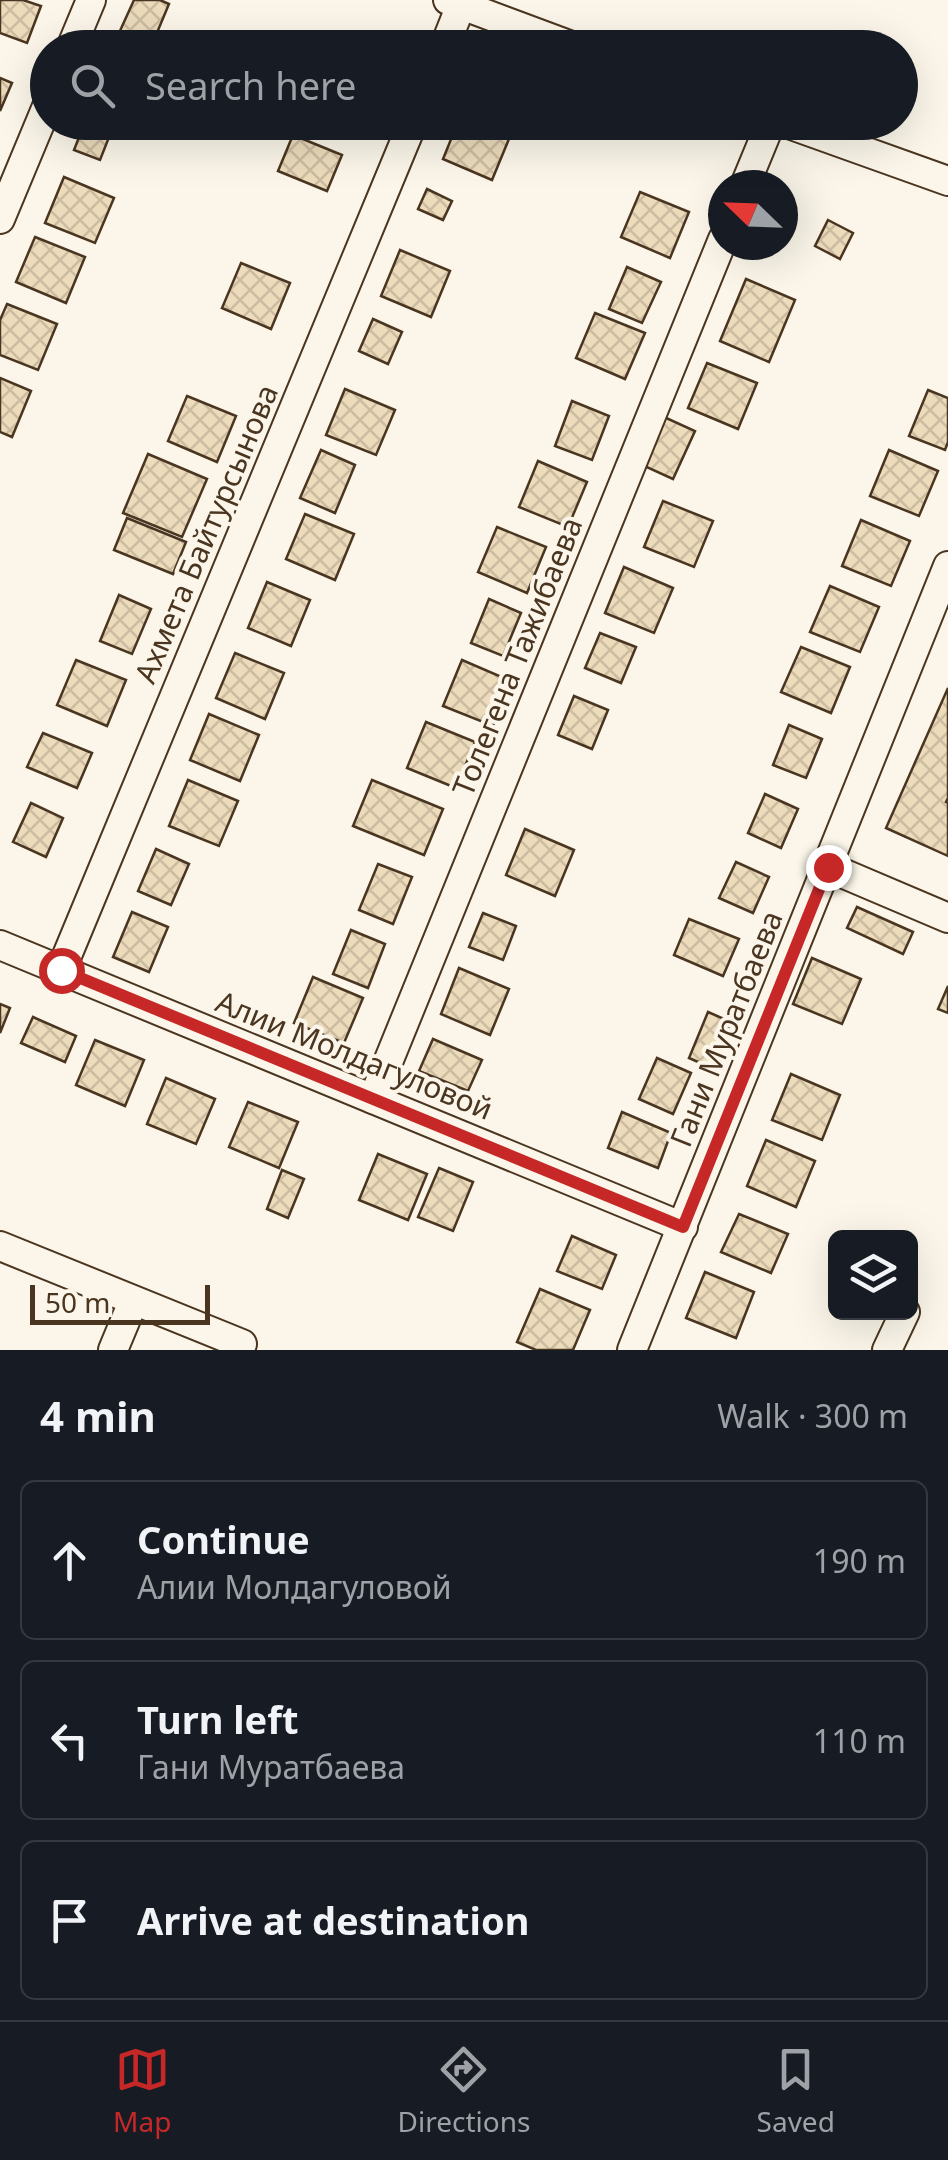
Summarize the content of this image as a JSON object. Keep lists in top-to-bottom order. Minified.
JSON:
{"streets":{"street":["Ахмета Байтурсынова","Толегена Тажибаева","Гани Муратбаева","Алии Молдагуловой"]},"crossings":[["Ахмета Байтурсынова","Алии Молдагуловой"],["Толегена Тажибаева","Алии Молдагуловой"],["Гани Муратбаева","Алии Молдагуловой"]],"scale_bar":"50 m","north":"top left","page":{"search":"Search here","scale":"50 m","heading":["4 min","Walk · 300 m"],"list":[["Continue","Алии Молдагуловой","190 m"],["Turn left","Гани Муратбаева","110 m"],"Arrive at destination"],"nav":["Map","Directions","Saved"]}}
